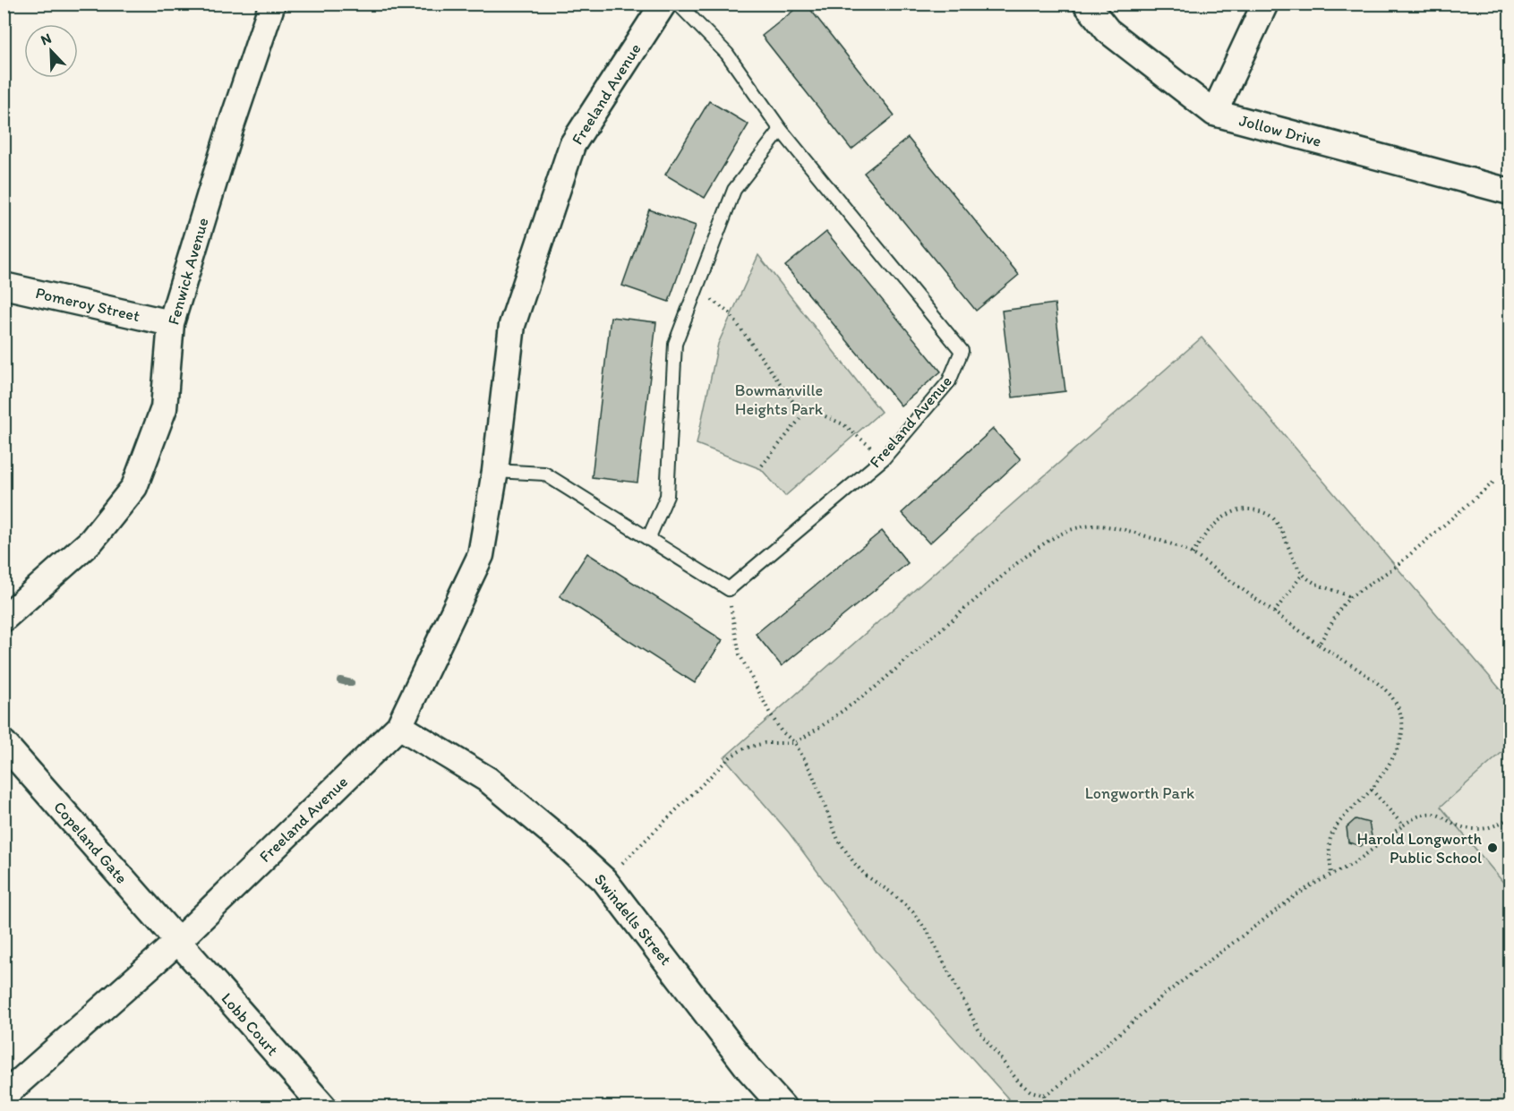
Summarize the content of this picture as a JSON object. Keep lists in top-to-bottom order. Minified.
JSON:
{"streets":{"street":["Freeland Avenue","Jollow Drive","Fenwick Avenue","Pomeroy Street","Copeland Gate","Swindells Street","Lobb Court"]},"crossings":[["Freeland Avenue","Copeland Gate"],["Freeland Avenue","Swindells Street"],["Freeland Avenue","Lobb Court"],["Fenwick Avenue","Pomeroy Street"],["Copeland Gate","Lobb Court"]],"parks":["Bowmanville Heights Park","Longworth Park"],"places":["Harold Longworth Public School"],"north":"top left"}
